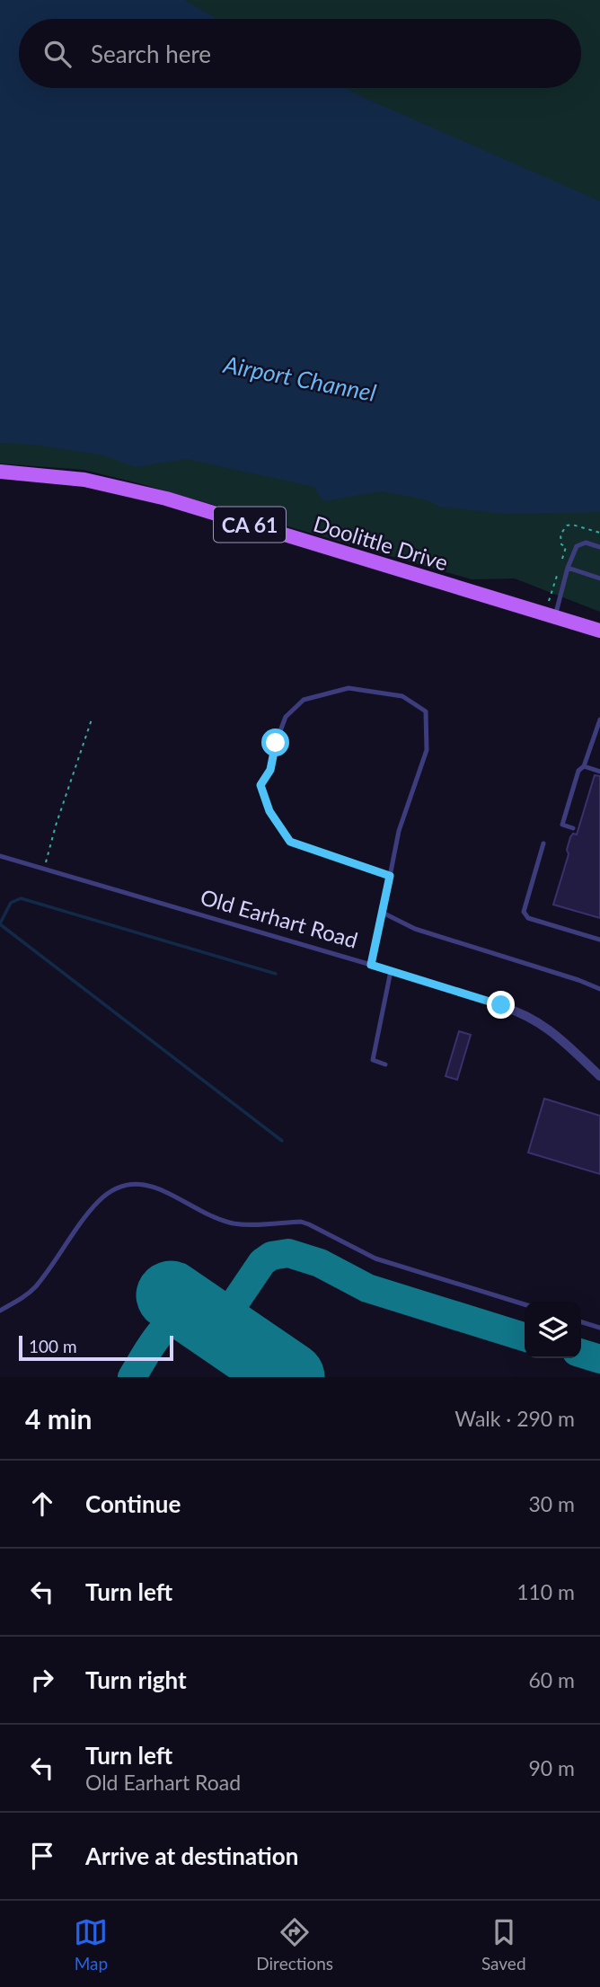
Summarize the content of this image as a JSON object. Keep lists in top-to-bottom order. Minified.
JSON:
{"streets":{"main road":["CA 61","Doolittle Drive"],"street":["Old Earhart Road"]},"water":["Airport Channel"],"scale_bar":"100 m","page":{"search":"Search here","scale":"100 m","heading":["4 min","Walk · 290 m"],"list":[["Continue","30 m"],["Turn left","110 m"],["Turn right","60 m"],["Turn left","Old Earhart Road","90 m"],"Arrive at destination"],"nav":["Map","Directions","Saved"]}}
